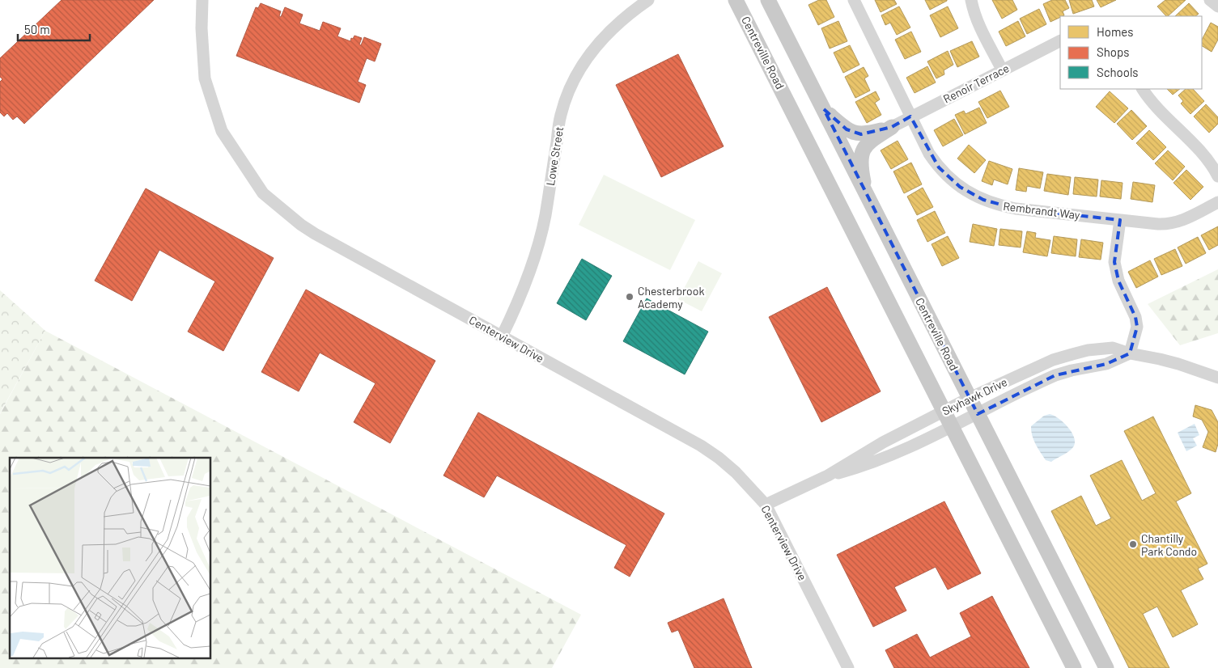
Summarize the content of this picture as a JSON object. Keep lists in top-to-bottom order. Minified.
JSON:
{"streets":{"main road":["Centreville Road"],"street":["Renoir Terrace","Lowe Street","Rembrandt Way","Centerview Drive","Skyhawk Drive"]},"crossings":[["Centreville Road","Skyhawk Drive"],["Renoir Terrace","Rembrandt Way"],["Lowe Street","Centerview Drive"],["Centerview Drive","Skyhawk Drive"]],"places":["Chesterbrook Academy","Chantilly Park Condo"],"legend":["Homes","Shops","Schools"],"scale_bar":"50 m"}
